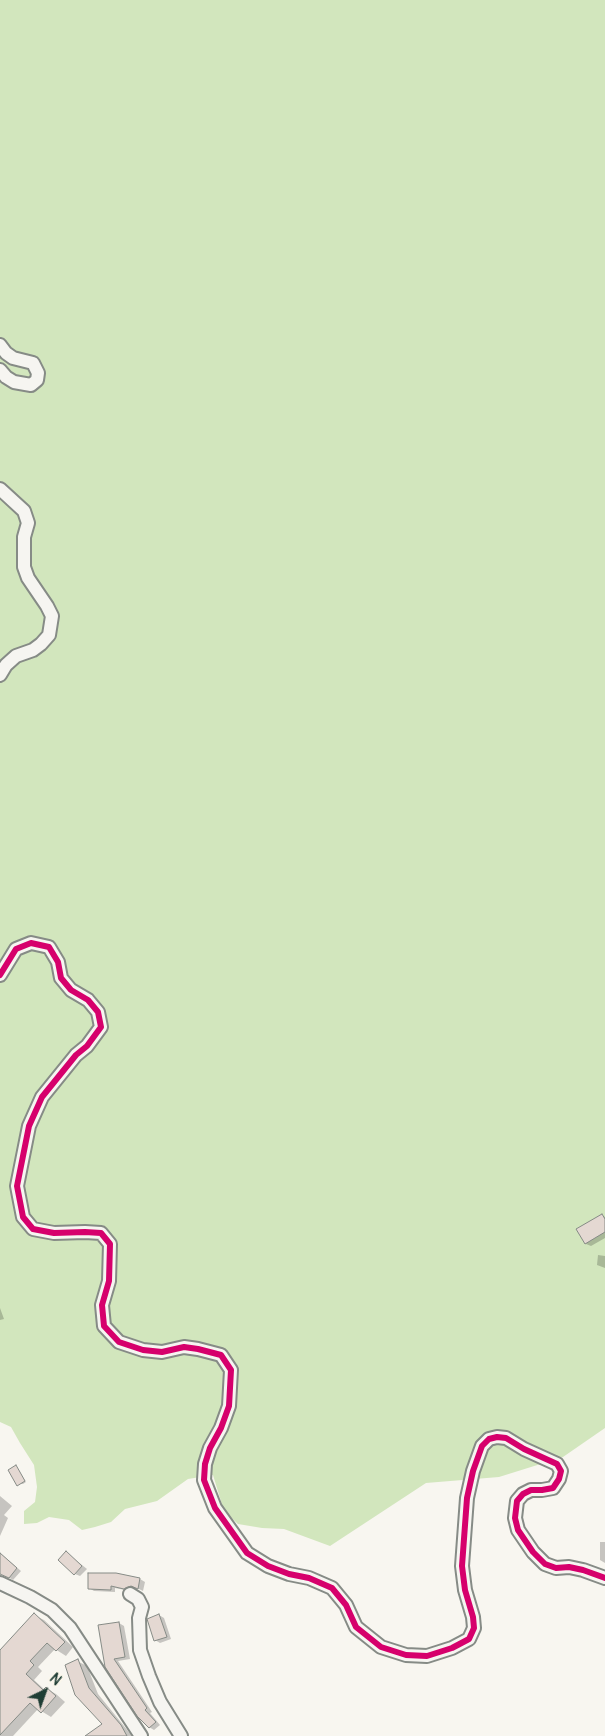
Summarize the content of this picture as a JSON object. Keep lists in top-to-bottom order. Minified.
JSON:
{"north":"top right"}
